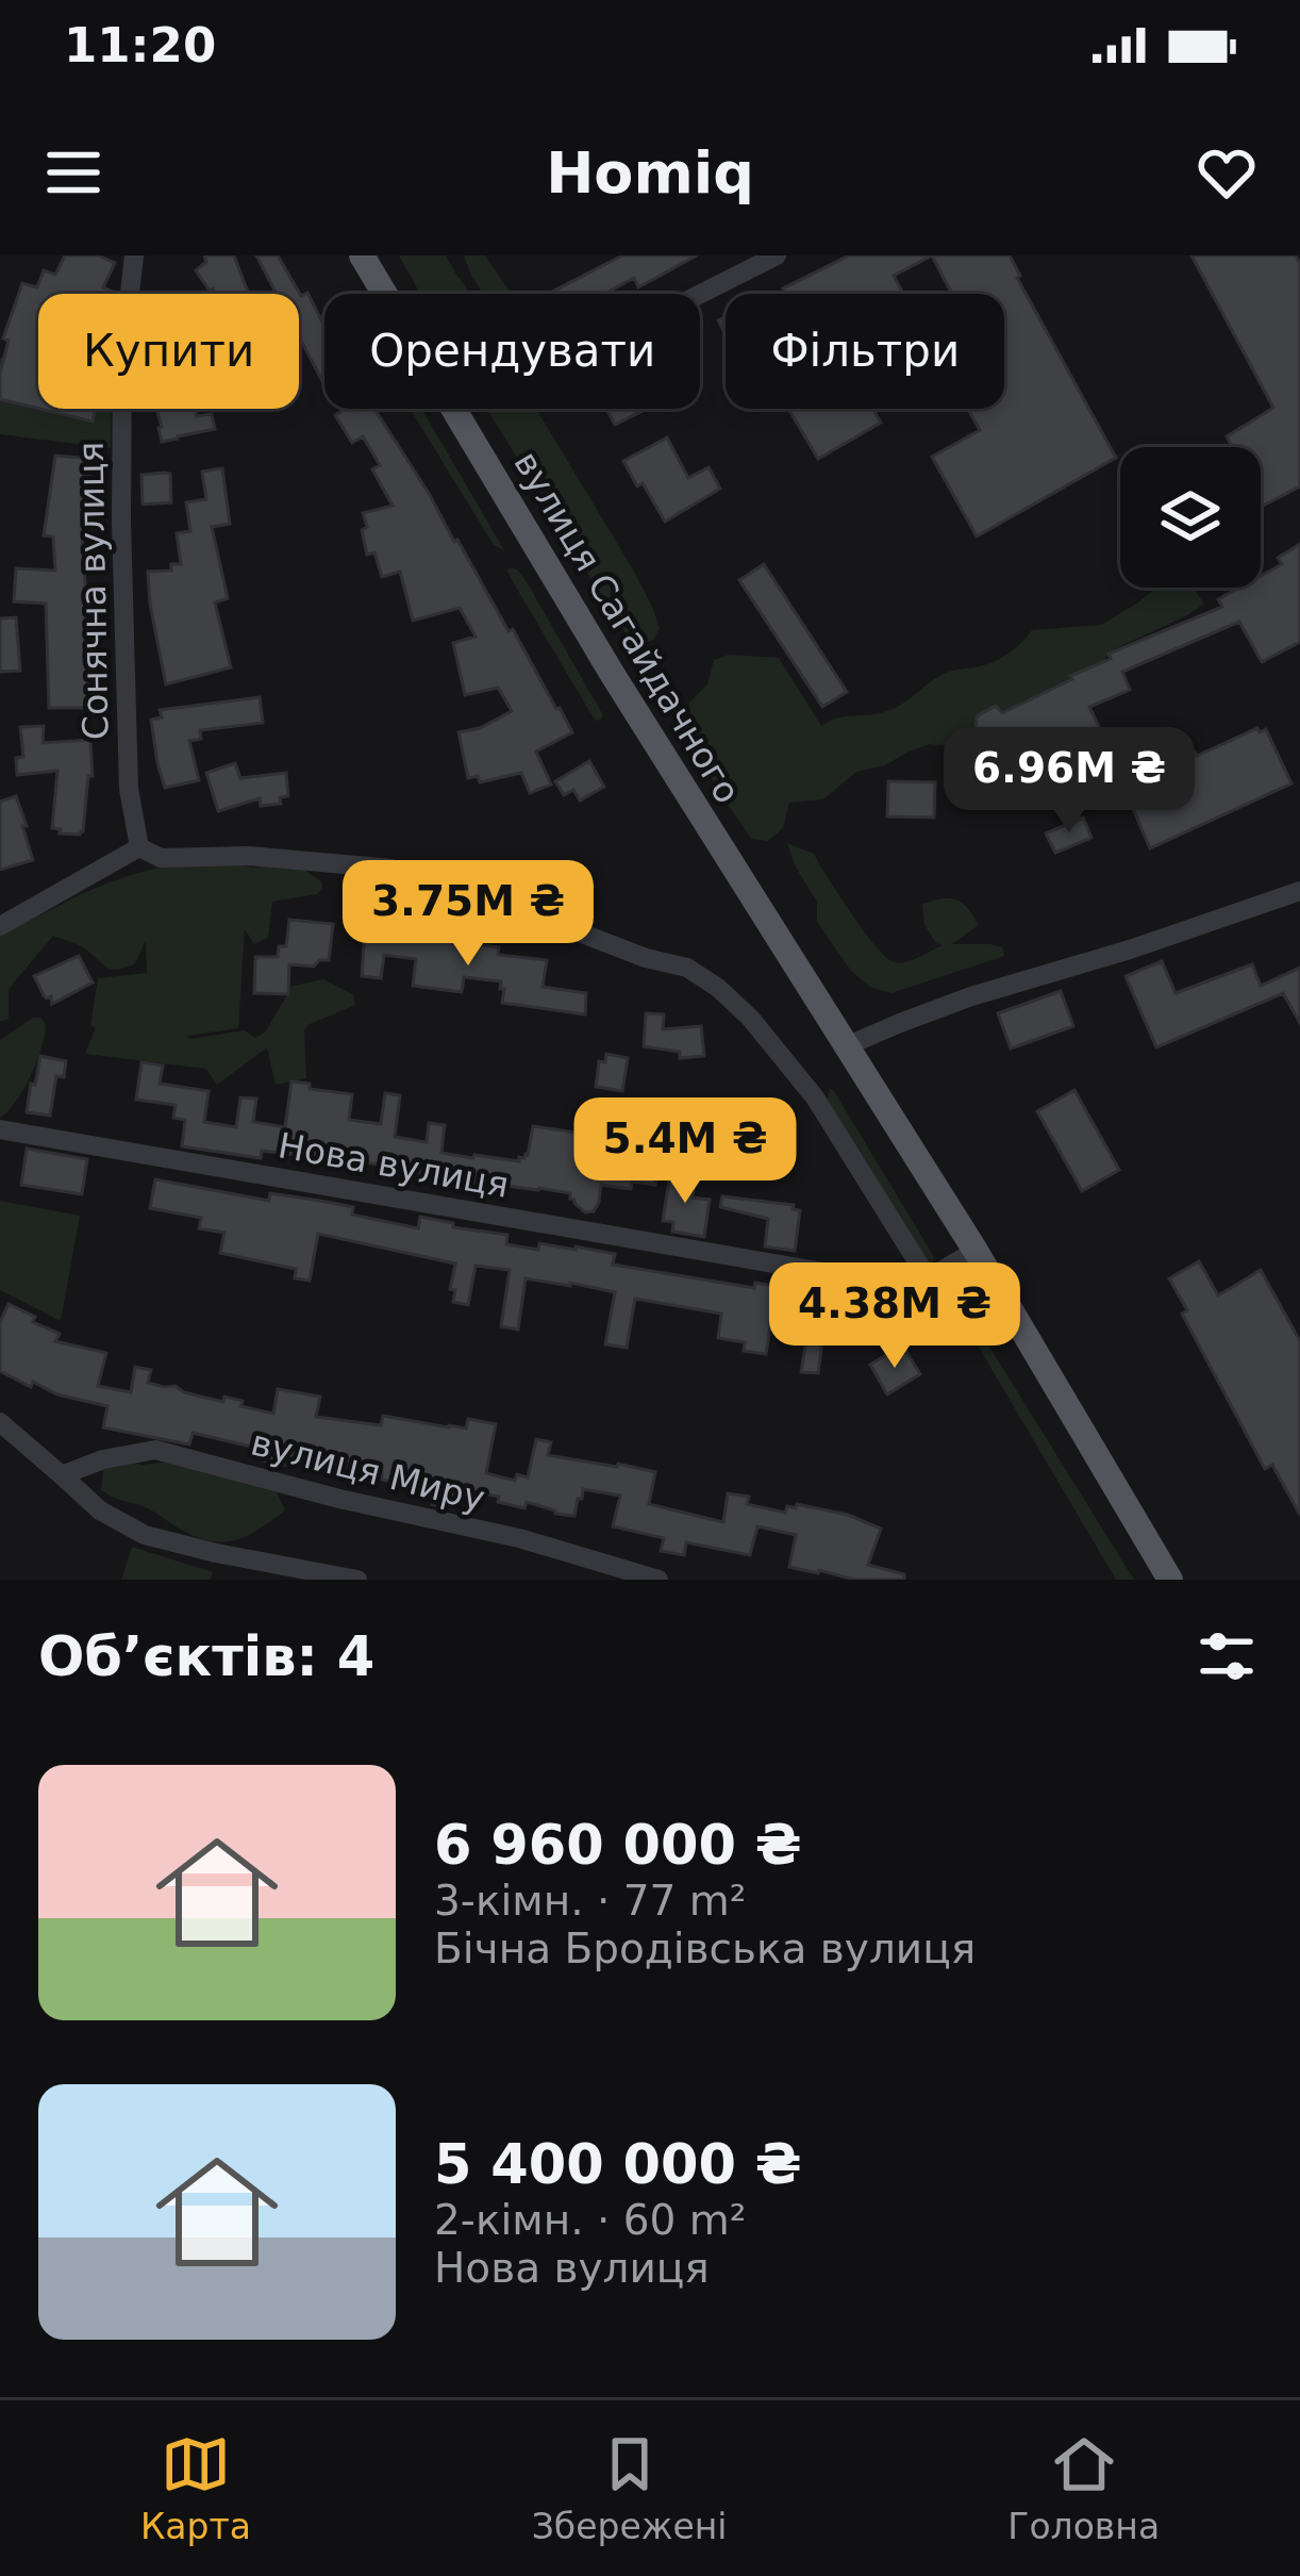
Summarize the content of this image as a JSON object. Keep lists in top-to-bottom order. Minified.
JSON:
{"streets":{"main road":["вулиця Сагайдачного"],"street":["Сонячна вулиця","Нова вулиця","вулиця Миру"]},"page":{"status":"11:20","header":"Homiq","chip":["Купити","Орендувати","Фільтри"],"price":["6.96M ₴","3.75M ₴","5.4M ₴","4.38M ₴"],"heading":"Об’єктів: 4","list":[{"name":"6 960 000 ₴","note":"3-кімн. · 77 m² · Бічна Бродівська вулиця"},{"name":"5 400 000 ₴","note":"2-кімн. · 60 m² · Нова вулиця"}],"tabs":["Карта","Збережені","Головна"]}}
